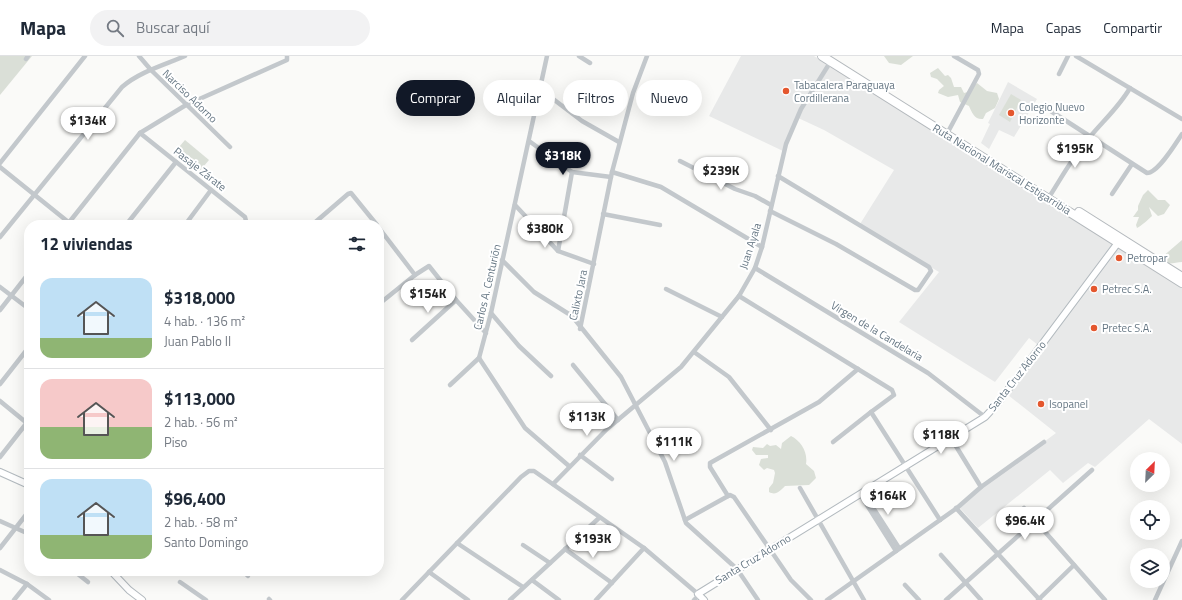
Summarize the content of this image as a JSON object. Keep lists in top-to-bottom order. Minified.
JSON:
{"streets":{"highway":["Ruta Nacional Mariscal Estigarribia"],"street":["Narciso Adorno","Pasaje Zárate","Juan Ayala","Carlos A. Centurión","Calixto Jara","Virgen de la Candelaria","Santa Cruz Adorno"]},"crossings":[["Ruta Nacional Mariscal Estigarribia","Juan Ayala"],["Ruta Nacional Mariscal Estigarribia","Santa Cruz Adorno"],["Juan Ayala","Virgen de la Candelaria"],["Virgen de la Candelaria","Santa Cruz Adorno"]],"places":["Tabacalera Paraguaya Cordillerana","Colegio Nuevo Horizonte","Petropar","Petrec S.A.","Pretec S.A.","Isopanel"],"north":"top right","page":{"header":"Mapa","search":"Buscar aquí","nav":["Mapa","Capas","Compartir"],"chip":["Comprar","Alquilar","Filtros","Nuevo"],"price":["$134K","$195K","$318K","$239K","$380K","$154K","$113K","$118K","$111K","$164K","$96.4K","$193K"],"heading":"12 viviendas","list":[{"name":"$318,000","note":"4 hab. · 136 m² · Juan Pablo II"},{"name":"$113,000","note":"2 hab. · 56 m² · Piso"},{"name":"$96,400","note":"2 hab. · 58 m² · Santo Domingo"}]}}
